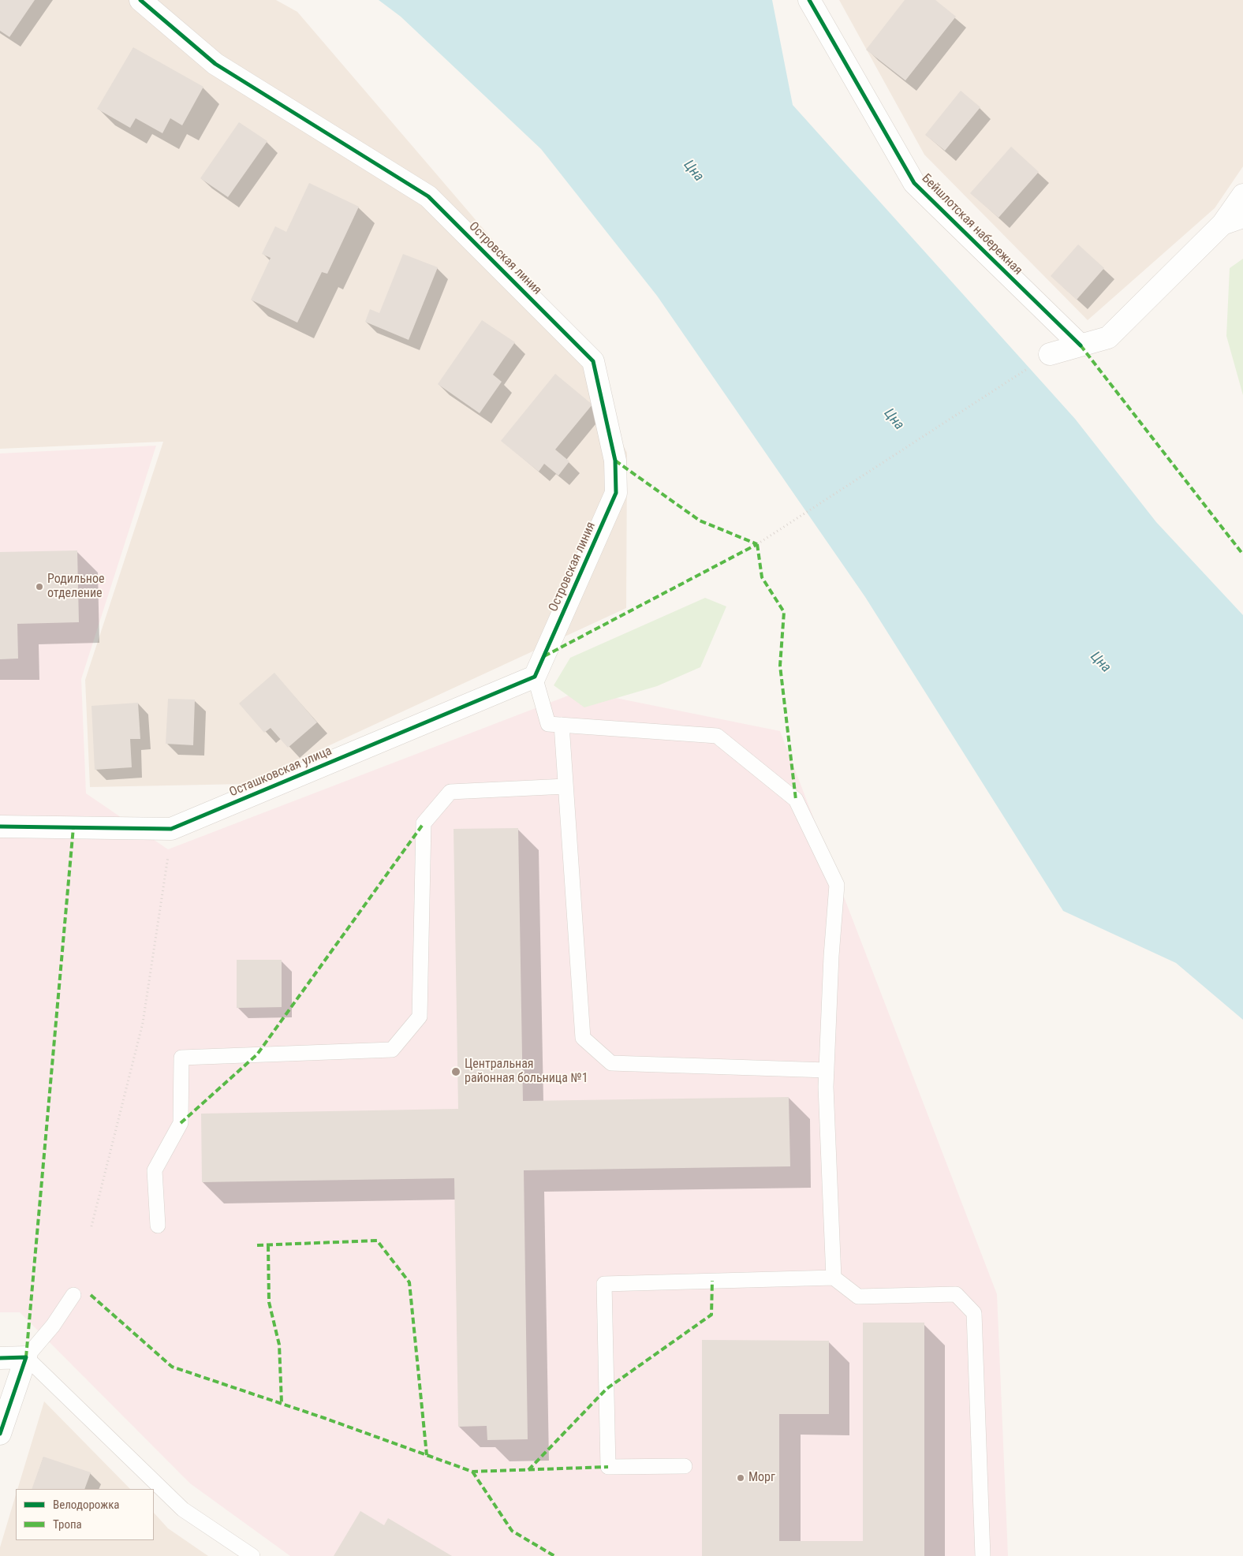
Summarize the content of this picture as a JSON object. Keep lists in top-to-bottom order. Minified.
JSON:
{"streets":{"street":["Бейшлотская набережная","Островская линия","Осташковская улица"]},"crossings":[["Островская линия","Осташковская улица"]],"water":["Цна"],"places":["Родильное отделение","Центральная районная больница №1","Морг"],"legend":["Велодорожка","Тропа"]}
